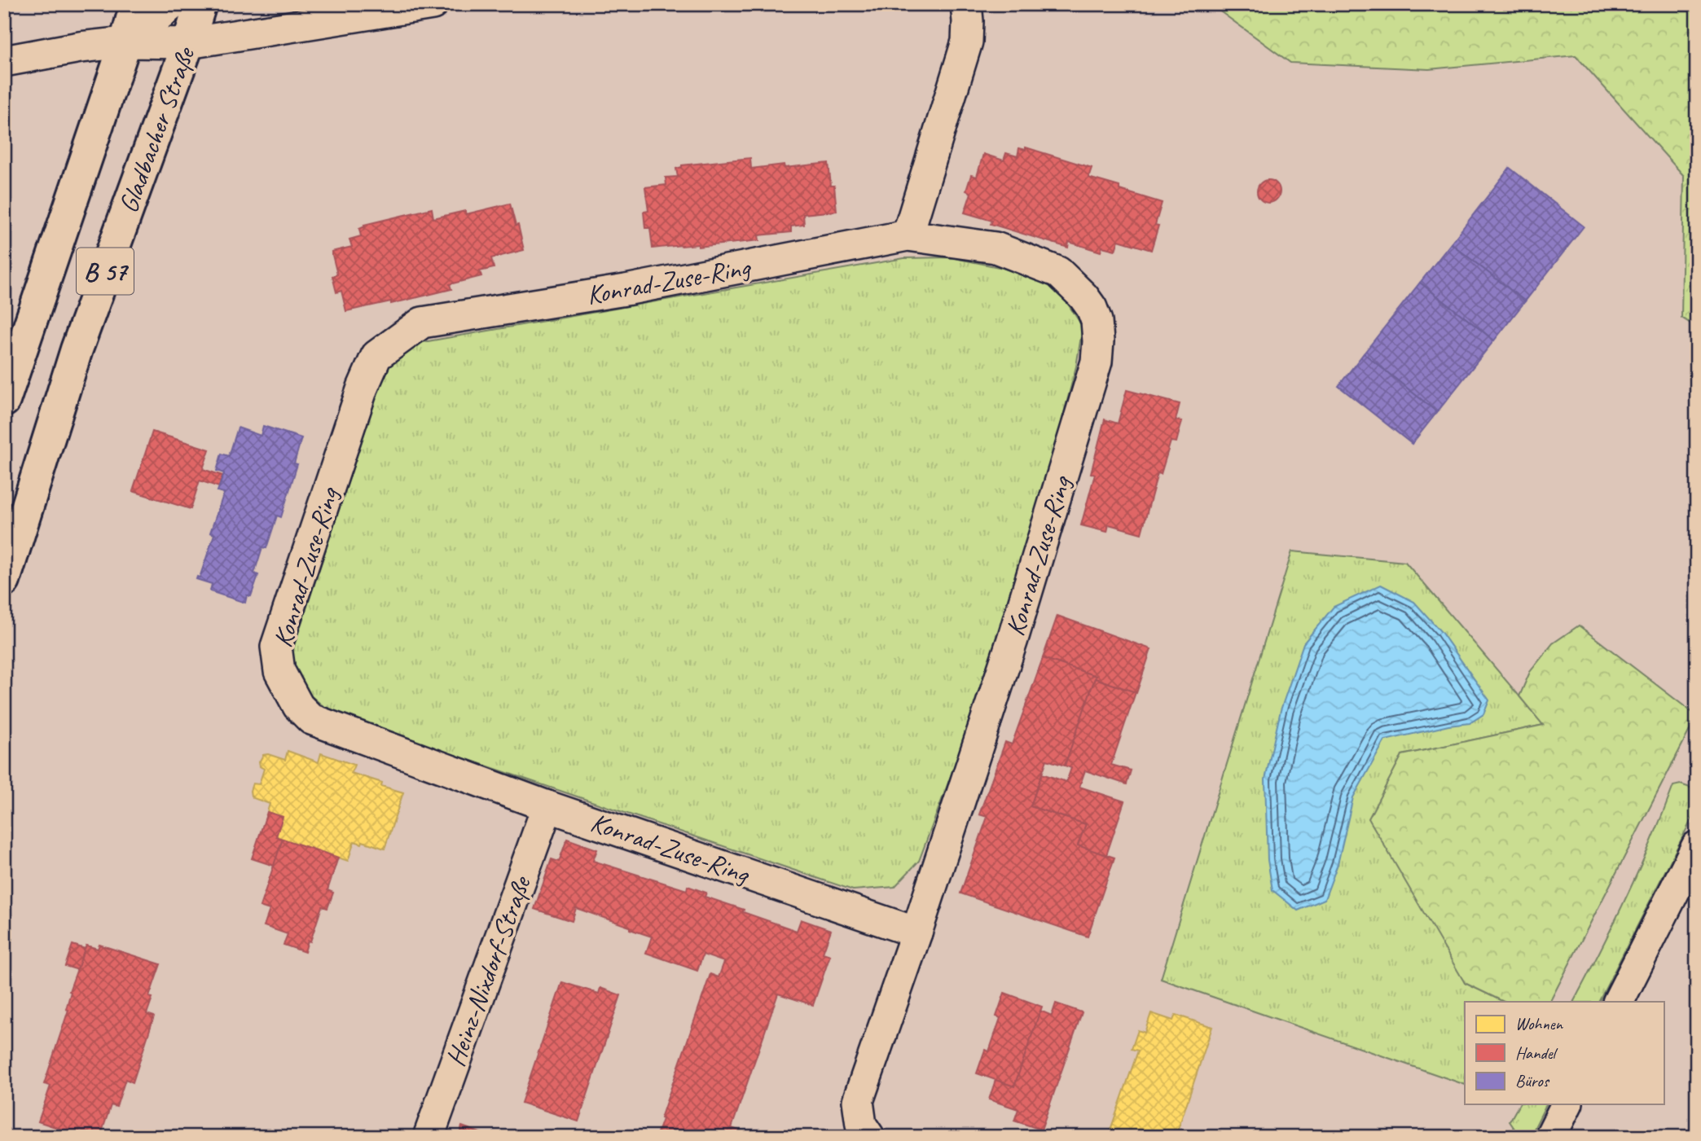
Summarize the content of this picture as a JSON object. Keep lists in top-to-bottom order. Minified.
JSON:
{"streets":{"main road":["Gladbacher Straße","B 57"],"street":["Konrad-Zuse-Ring","Heinz-Nixdorf-Straße"]},"crossings":[["Konrad-Zuse-Ring","Heinz-Nixdorf-Straße"]],"legend":["Wohnen","Handel","Büros"]}
